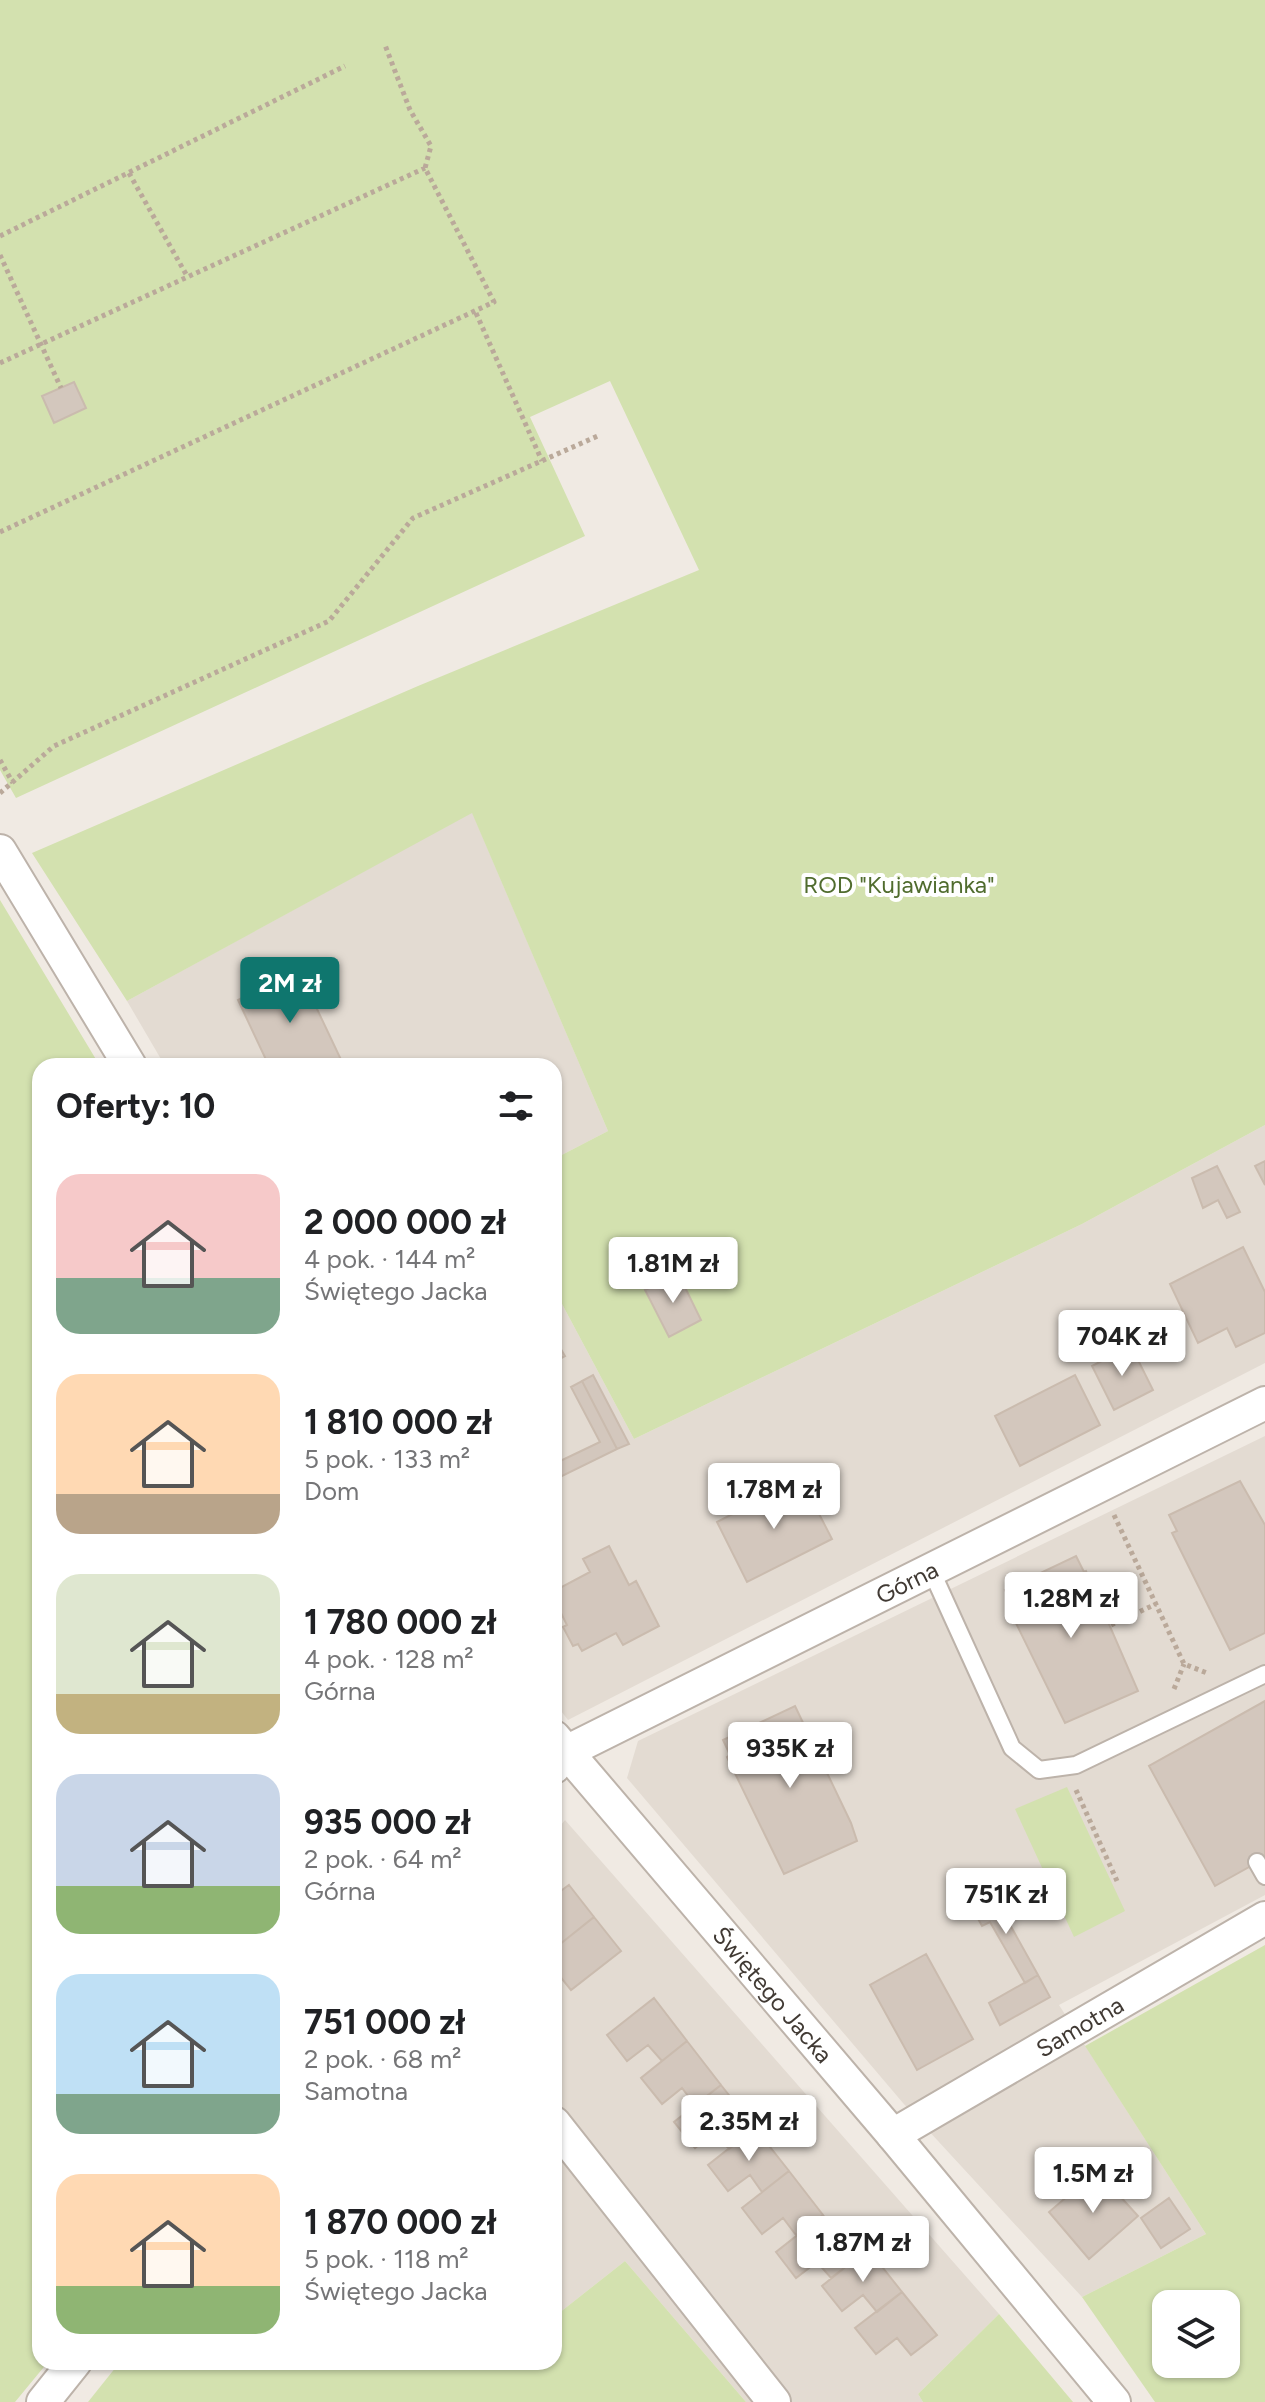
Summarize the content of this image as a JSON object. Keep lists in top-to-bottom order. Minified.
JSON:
{"streets":{"street":["Górna","Świętego Jacka","Samotna"]},"crossings":[["Świętego Jacka","Samotna"]],"parks":["ROD \"Kujawianka\""],"page":{"price":["2M zł","1.81M zł","704K zł","1.78M zł","1.28M zł","935K zł","751K zł","2.35M zł","1.5M zł","1.87M zł"],"heading":"Oferty: 10","list":[{"name":"2 000 000 zł","note":"4 pok. · 144 m² · Świętego Jacka"},{"name":"1 810 000 zł","note":"5 pok. · 133 m² · Dom"},{"name":"1 780 000 zł","note":"4 pok. · 128 m² · Górna"},{"name":"935 000 zł","note":"2 pok. · 64 m² · Górna"},{"name":"751 000 zł","note":"2 pok. · 68 m² · Samotna"},{"name":"1 870 000 zł","note":"5 pok. · 118 m² · Świętego Jacka"}]}}
